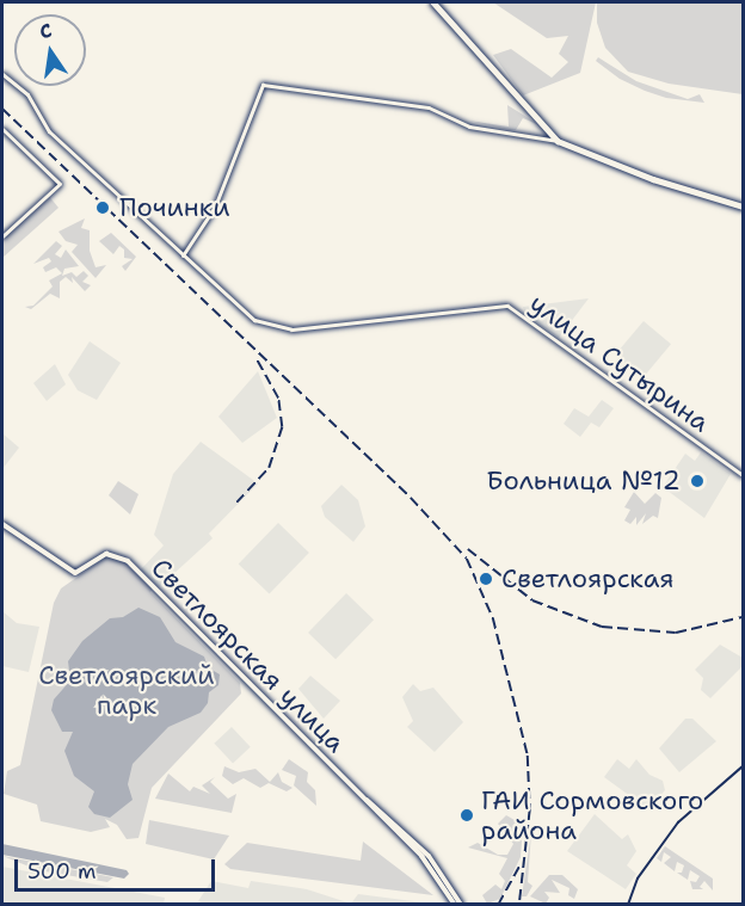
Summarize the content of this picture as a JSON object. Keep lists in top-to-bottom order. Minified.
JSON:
{"streets":{"main road":["Светлоярская улица"],"street":["улица Сутырина"]},"parks":["Светлоярский парк"],"places":["Починки","Больница №12","Светлоярская","ГАИ Сормовского района"],"scale_bar":"500 m","north":"top"}
